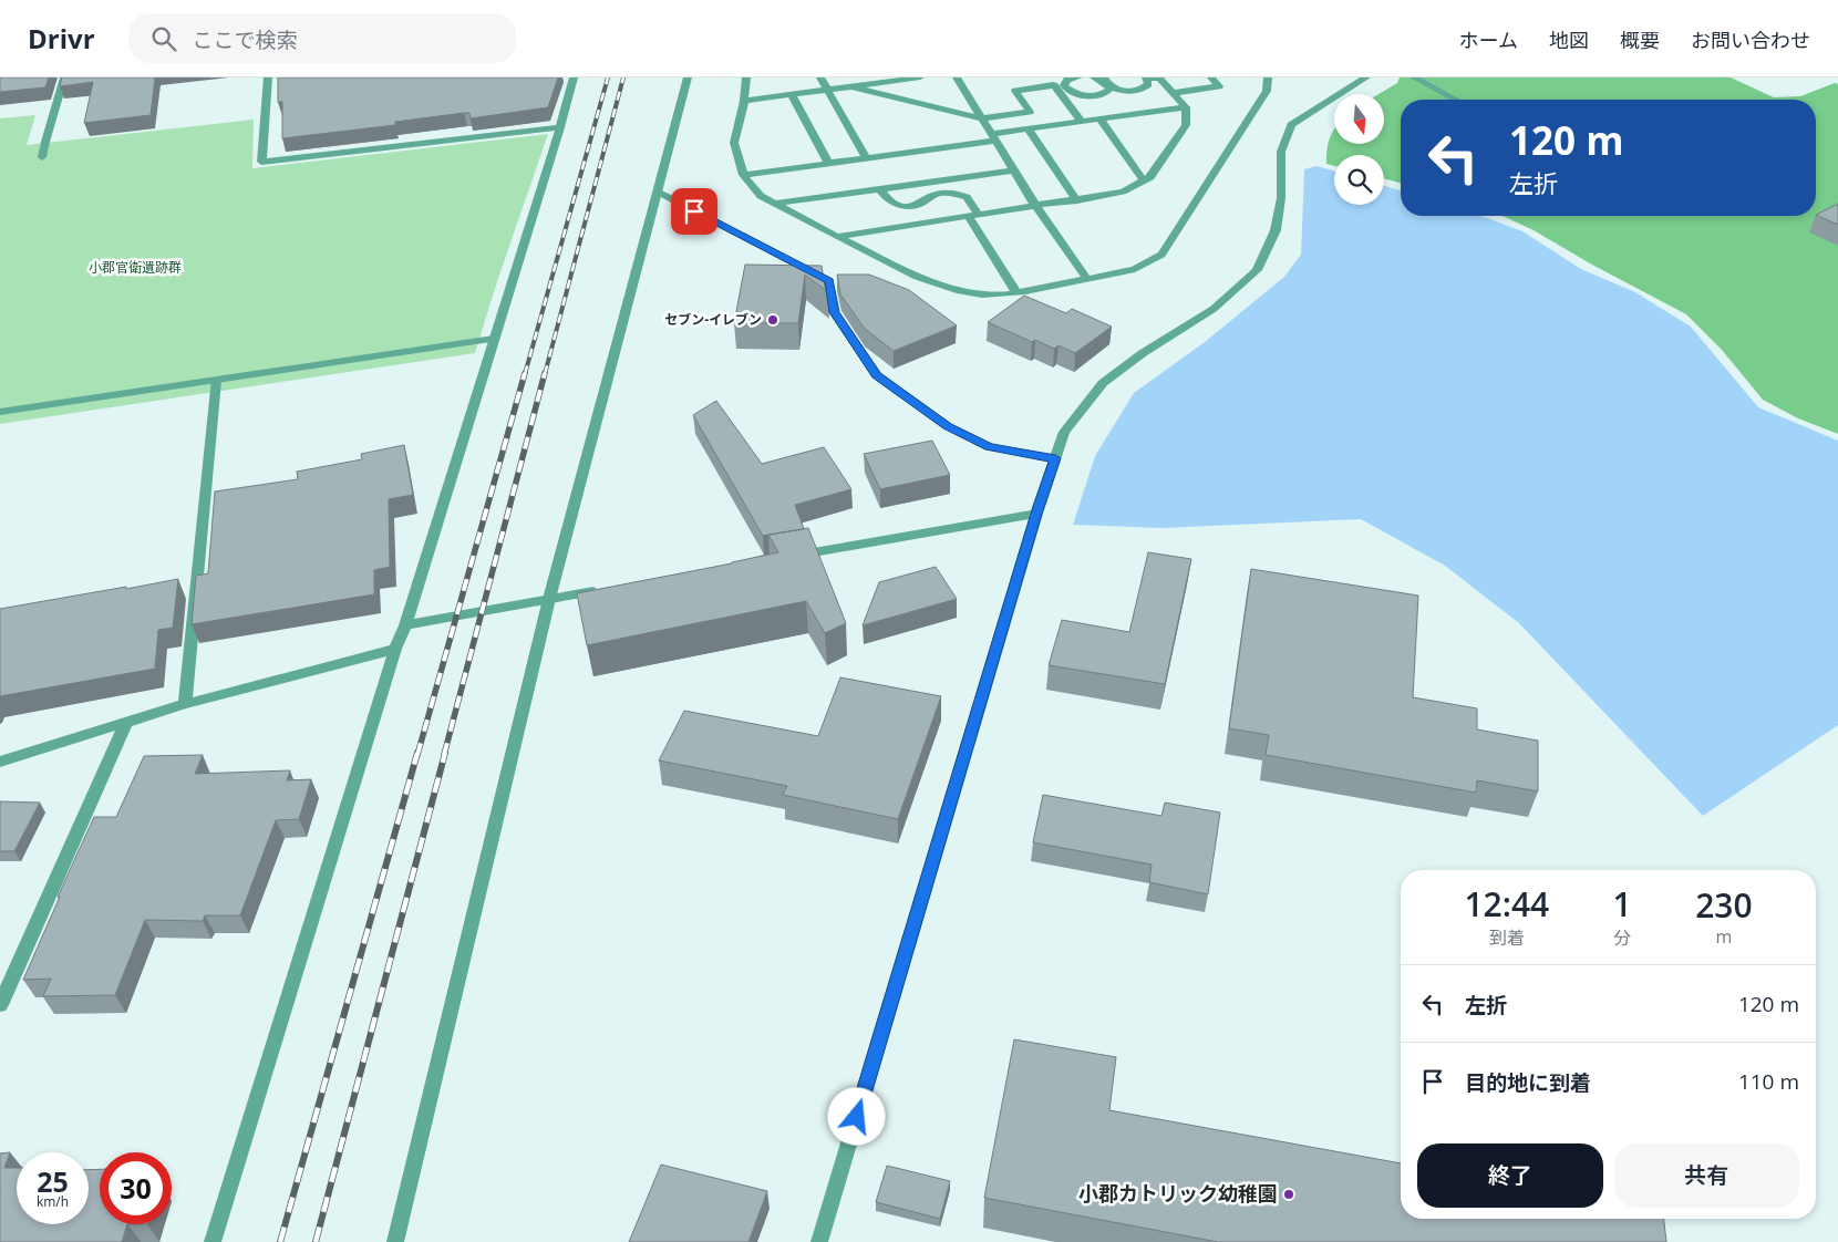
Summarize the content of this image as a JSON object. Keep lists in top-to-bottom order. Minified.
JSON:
{"parks":["小郡官衛遺跡群"],"places":["セブン-イレブン","小郡カトリック幼稚園"],"north":"bottom","page":{"header":"Drivr","search":"ここで検索","nav":["ホーム","地図","概要","お問い合わせ"],"turn":["120 m","左折"],"eta":["12:44","到着","1","分","230","m"],"list":[{"name":"左折","value":"120 m"},{"name":"目的地に到着","value":"110 m"}],"buttons":["終了","共有"],"speed":"25 km/h","limit":"30"}}
